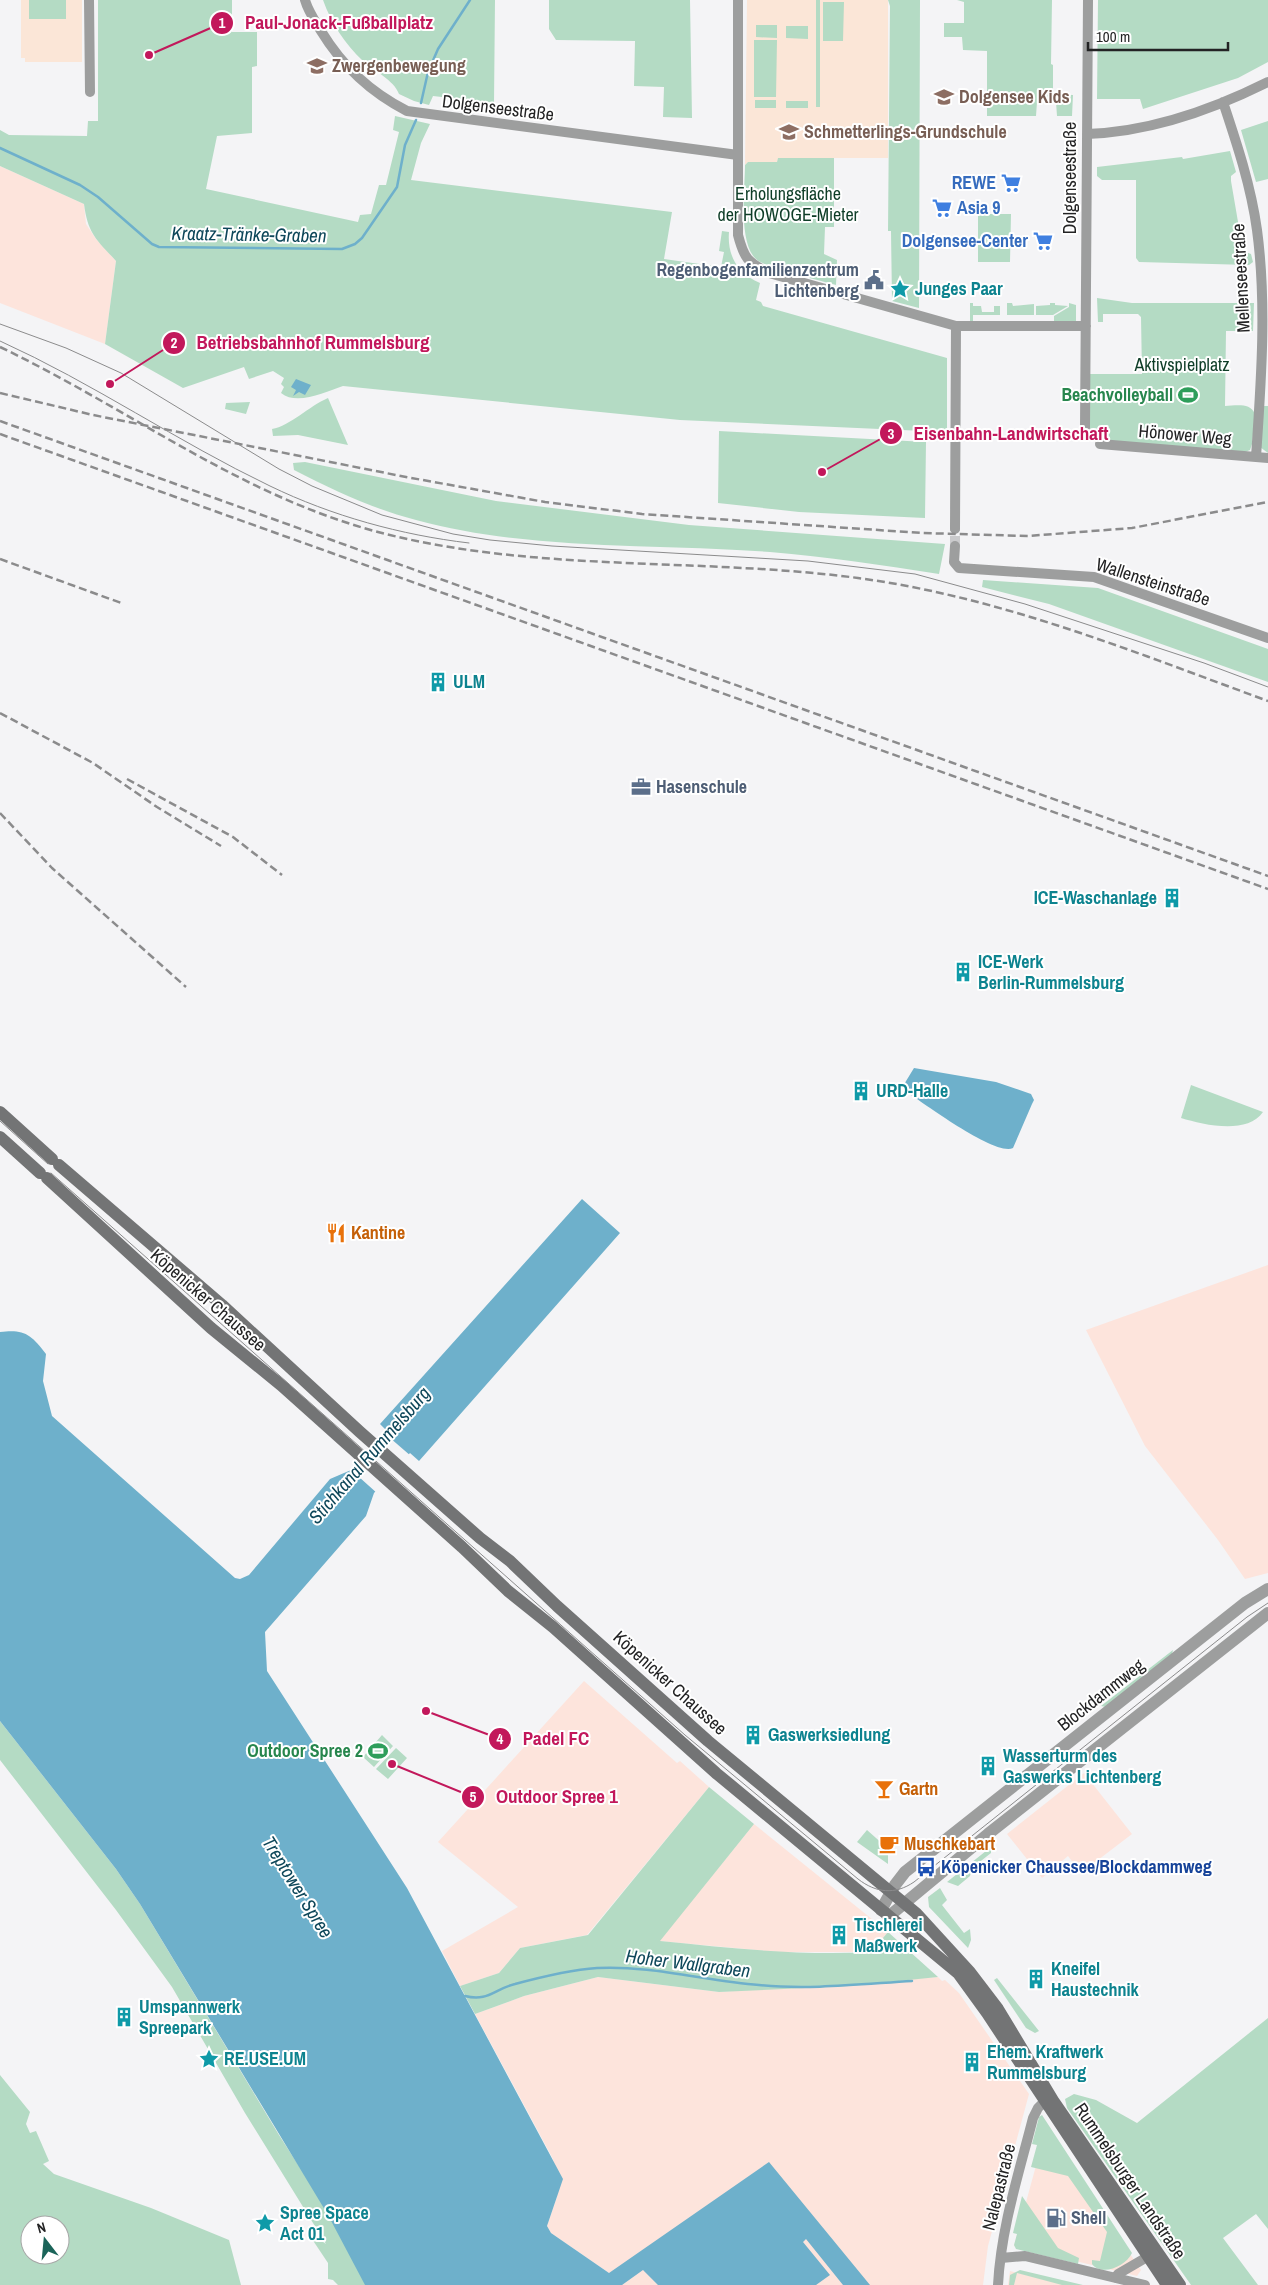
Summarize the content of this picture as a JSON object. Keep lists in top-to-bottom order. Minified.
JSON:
{"streets":{"main road":["Köpenicker Chaussee","Rummelsburger Landstraße"],"street":["Dolgenseestraße","Mellenseestraße","Hönower Weg","Wallensteinstraße","Blockdammweg","Nalepastraße"]},"crossings":[["Mellenseestraße","Hönower Weg"],["Köpenicker Chaussee","Blockdammweg"],["Köpenicker Chaussee","Rummelsburger Landstraße"],["Rummelsburger Landstraße","Nalepastraße"]],"water":["Kraatz-Tränke-Graben","Stichkanal Rummelsburg","Treptower Spree","Hoher Wallgraben"],"parks":["Erholungsfläche der HOWOGE-Mieter","Aktivspielplatz"],"places":{"other":["Paul-Jonack-Fußballplatz","Betriebsbahnhof Rummelsburg","Eisenbahn-Landwirtschaft","Padel FC","Outdoor Spree 1"],"school or university":["Zwergenbewegung","Dolgensee Kids","Schmetterlings-Grundschule"],"supermarket":["REWE","Asia 9","Dolgensee-Center"],"public building":["Regenbogenfamilienzentrum Lichtenberg"],"place":["Junges Paar","RE.USE.UM","Spree Space Act 01"],"sports":["Beachvolleyball","Outdoor Spree 2"],"building":["ULM","ICE-Waschanlage","ICE-Werk Berlin-Rummelsburg","URD-Halle","Gaswerksiedlung","Wasserturm des Gaswerks Lichtenberg","Tischlerei Maßwerk","Kneifel Haustechnik","Umspannwerk Spreepark","Ehem. Kraftwerk Rummelsburg"],"office":["Hasenschule"],"restaurant":["Kantine"],"bar":["Gartn"],"cafe":["Muschkebart"],"bus stop":["Köpenicker Chaussee/Blockdammweg"],"fuel station":["Shell"]},"scale_bar":"100 m","north":"top"}
